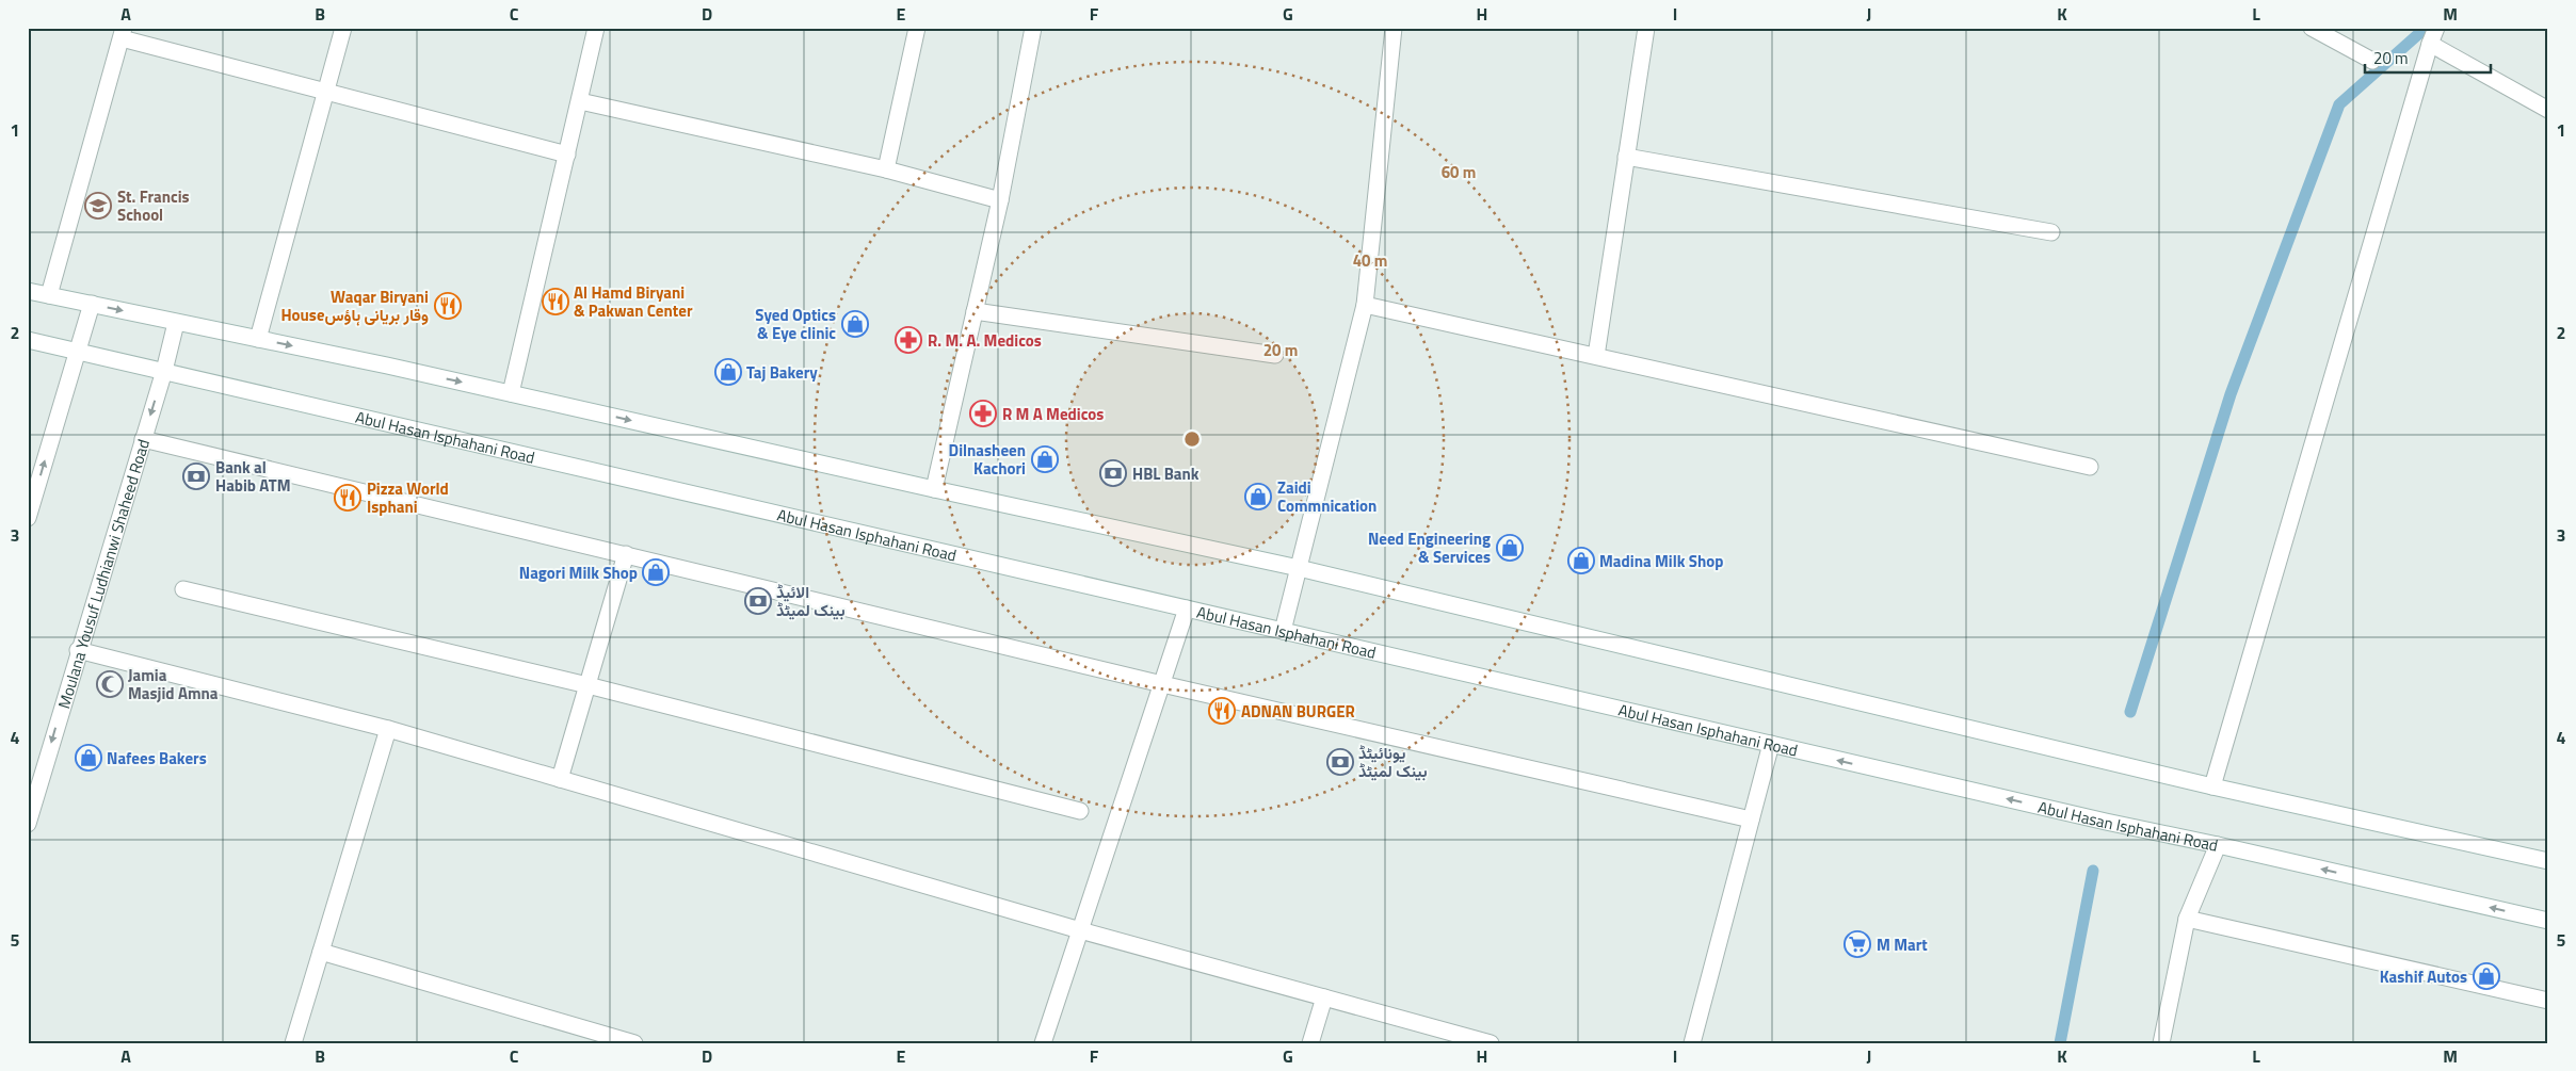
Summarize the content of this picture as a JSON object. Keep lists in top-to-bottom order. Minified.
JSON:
{"streets":{"street":["Abul Hasan Isphahani Road","Moulana Yousuf Ludhianwi Shaheed Road"]},"crossings":[["Abul Hasan Isphahani Road","Moulana Yousuf Ludhianwi Shaheed Road"]],"one_way":["Moulana Yousuf Ludhianwi Shaheed Road"],"places":{"school or university":["St. Francis School"],"restaurant":["Al Hamd Biryani & Pakwan Center","Waqar Biryani Houseوقار بریانی ہاؤس","Pizza World Isphani","ADNAN BURGER"],"shop":["Syed Optics & Eye clinic","Taj Bakery","Dilnasheen Kachori","Zaidi Commnication","Need Engineering & Services","Madina Milk Shop","Nagori Milk Shop","Nafees Bakers","Kashif Autos"],"pharmacy":["R. M. A. Medicos","R M A Medicos"],"bank":["HBL Bank","Bank al Habib ATM","الائیڈ بینک لمیٹڈ","یونائیٹڈ بینک لمیٹڈ"],"mosque":["Jamia Masjid Amna"],"supermarket":["M Mart"]},"scale_bar":"20 m","grid":{"columns":["A","B","C","D","E","F","G","H","I","J","K","L","M"],"rows":["1","2","3","4","5"]},"rings":["60 m","40 m","20 m"]}
